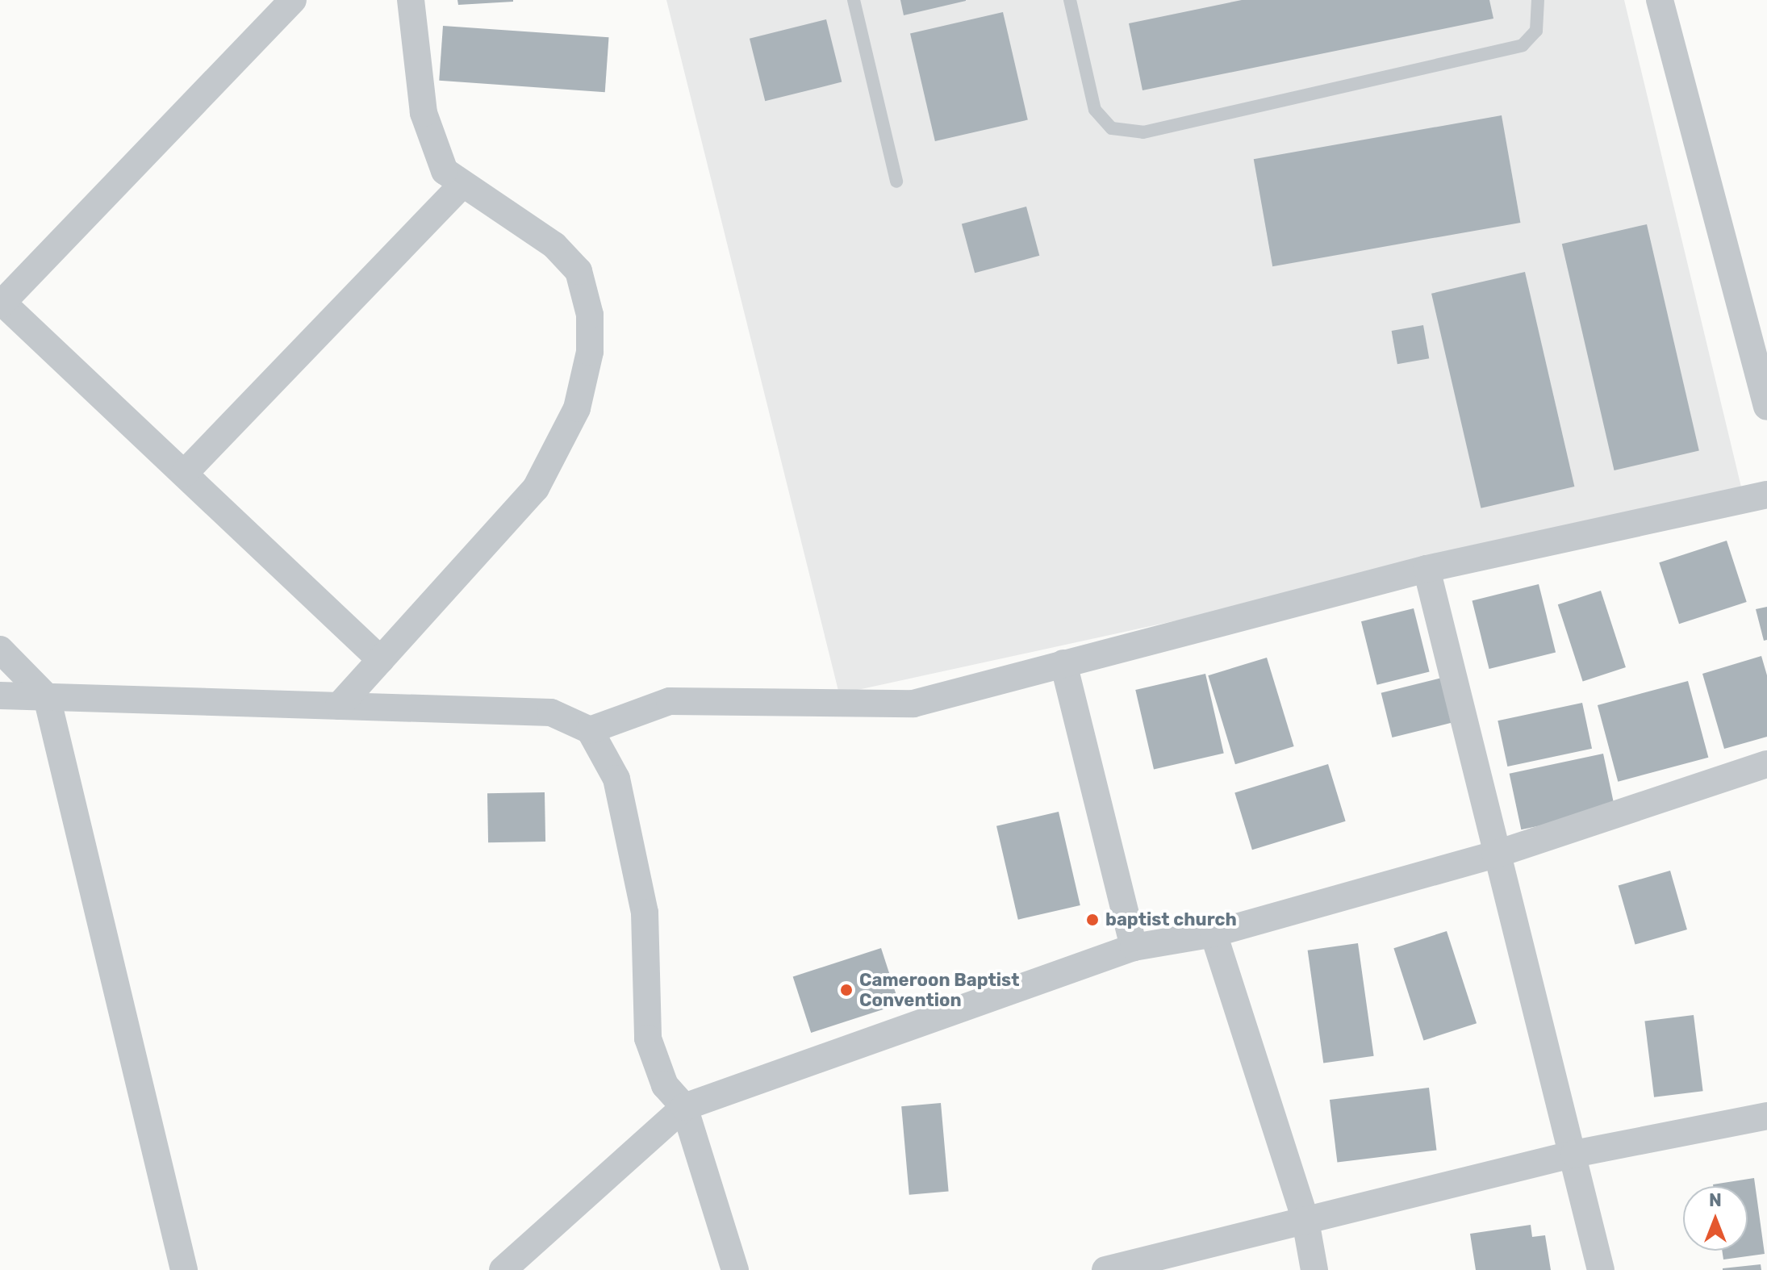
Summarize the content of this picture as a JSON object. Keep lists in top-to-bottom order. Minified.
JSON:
{"places":["baptist church","Cameroon Baptist Convention"],"north":"top"}
